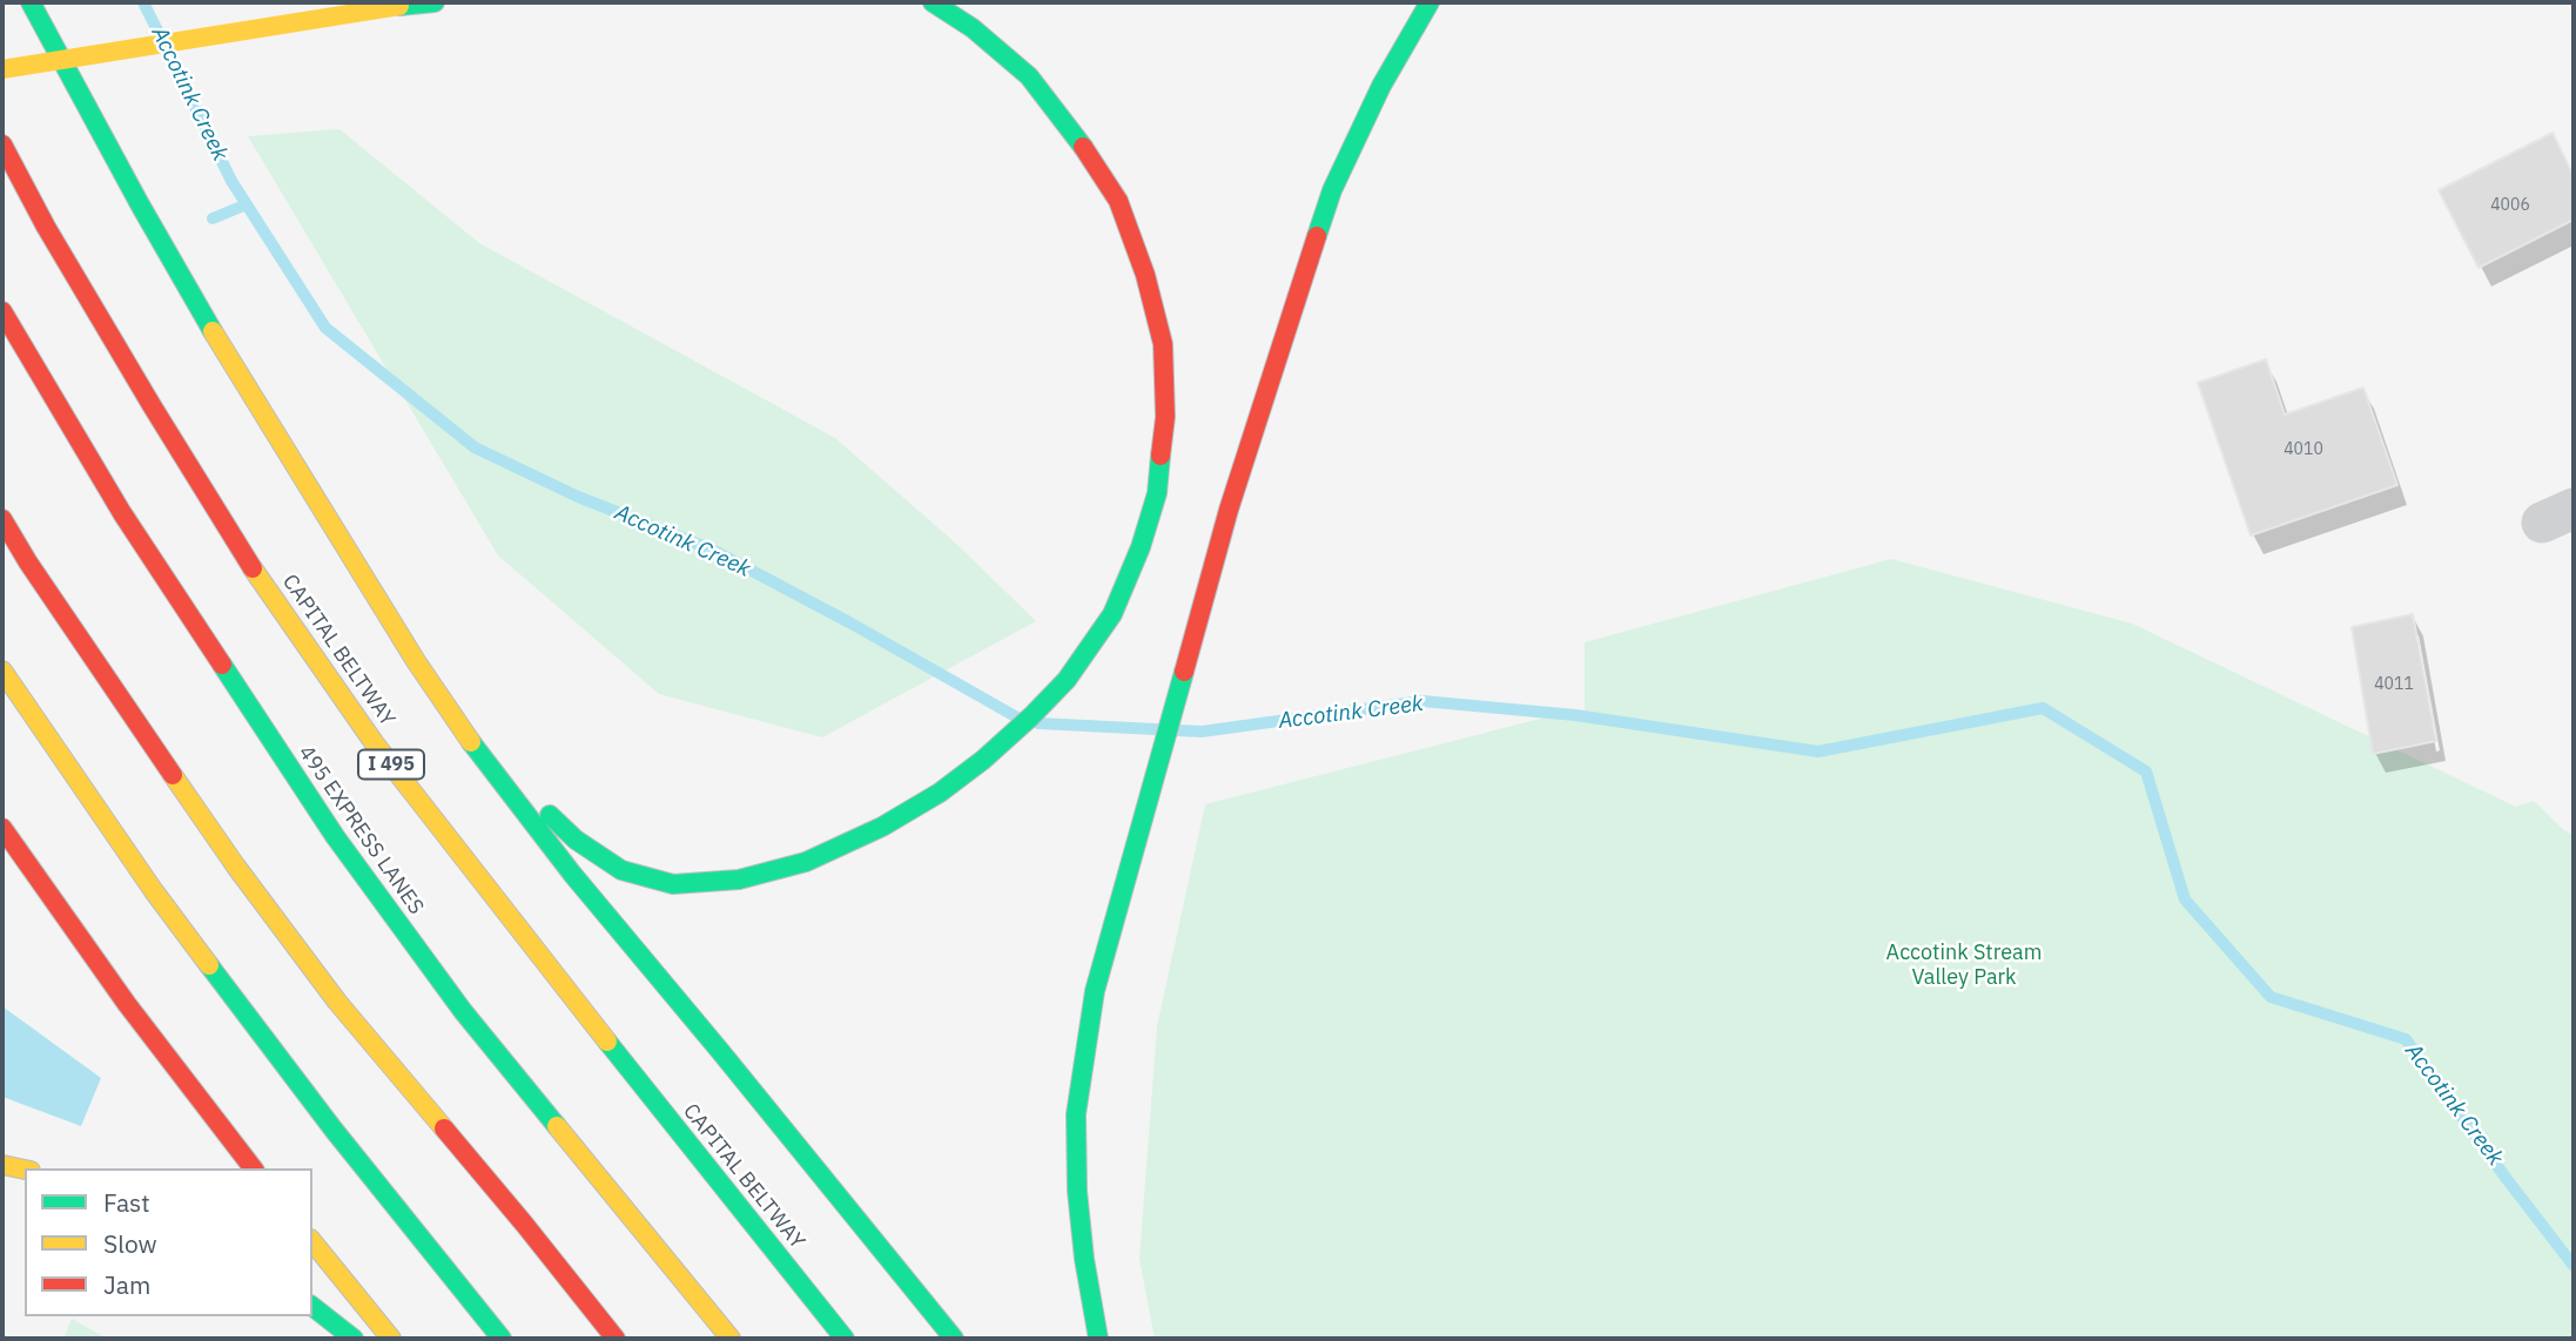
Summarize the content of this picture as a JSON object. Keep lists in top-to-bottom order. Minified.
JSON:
{"streets":{"main road":["CAPITAL BELTWAY","I 495","495 EXPRESS LANES"]},"water":["Accotink Creek"],"parks":["Accotink Stream Valley Park"],"house_numbers":["4006","4010","4011"],"legend":["Fast","Slow","Jam"]}
